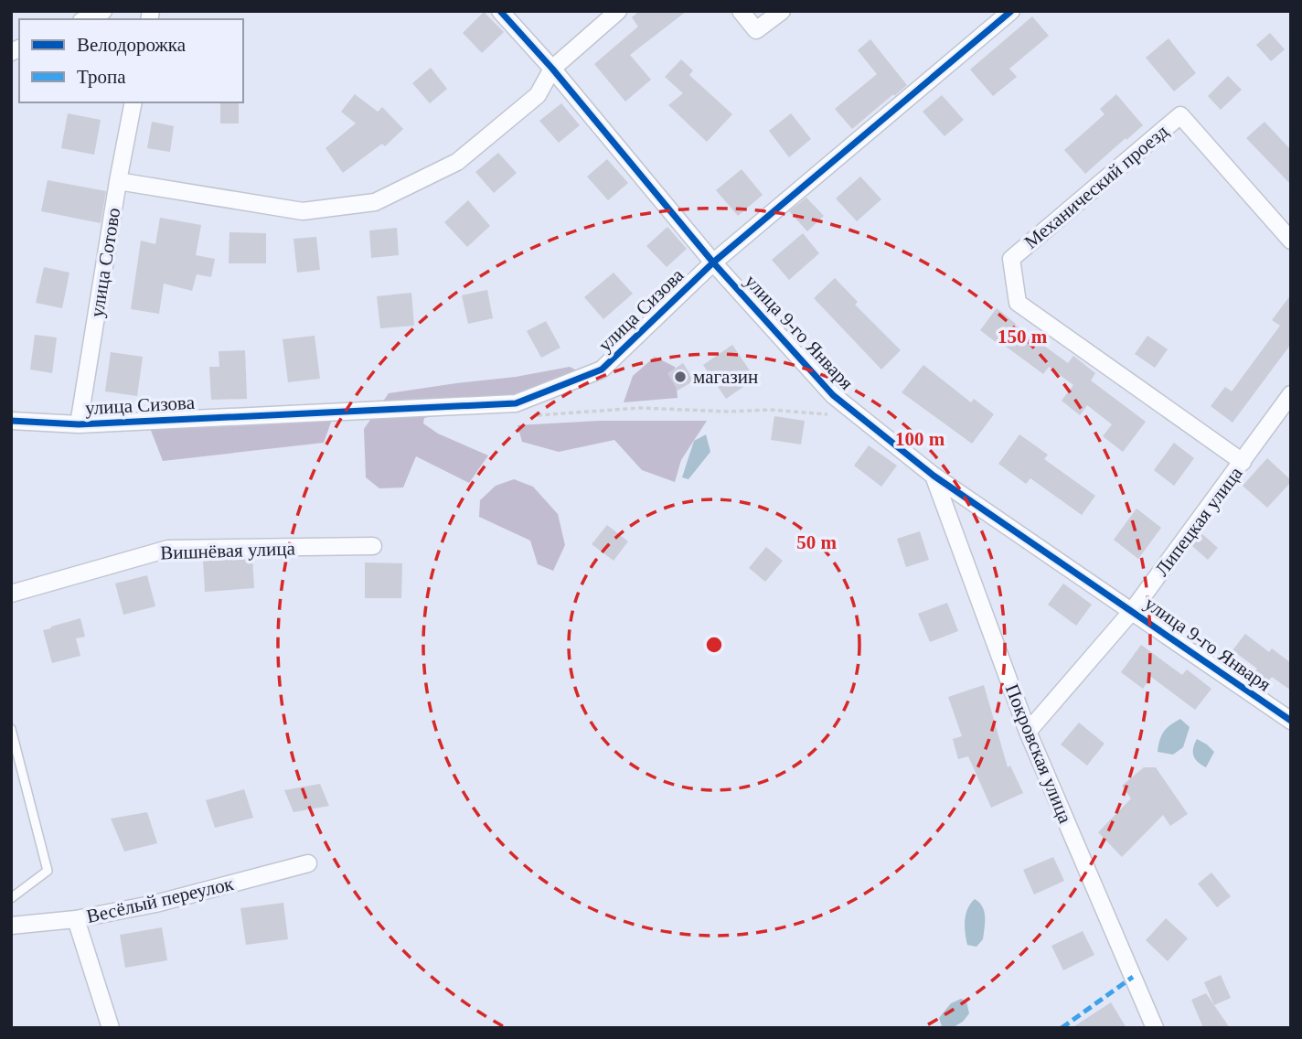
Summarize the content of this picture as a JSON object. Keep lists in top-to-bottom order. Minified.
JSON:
{"streets":{"street":["Механический проезд","улица Сотово","улица Сизова","улица 9-го Января","Липецкая улица","Вишнёвая улица","Покровская улица","Весёлый переулок"]},"crossings":[["Механический проезд","Липецкая улица"],["улица Сотово","улица Сизова"],["улица Сизова","улица 9-го Января"],["улица 9-го Января","Липецкая улица"],["улица 9-го Января","Покровская улица"],["Липецкая улица","Покровская улица"]],"places":["магазин"],"legend":["Велодорожка","Тропа"],"rings":["150 m","100 m","50 m"]}
